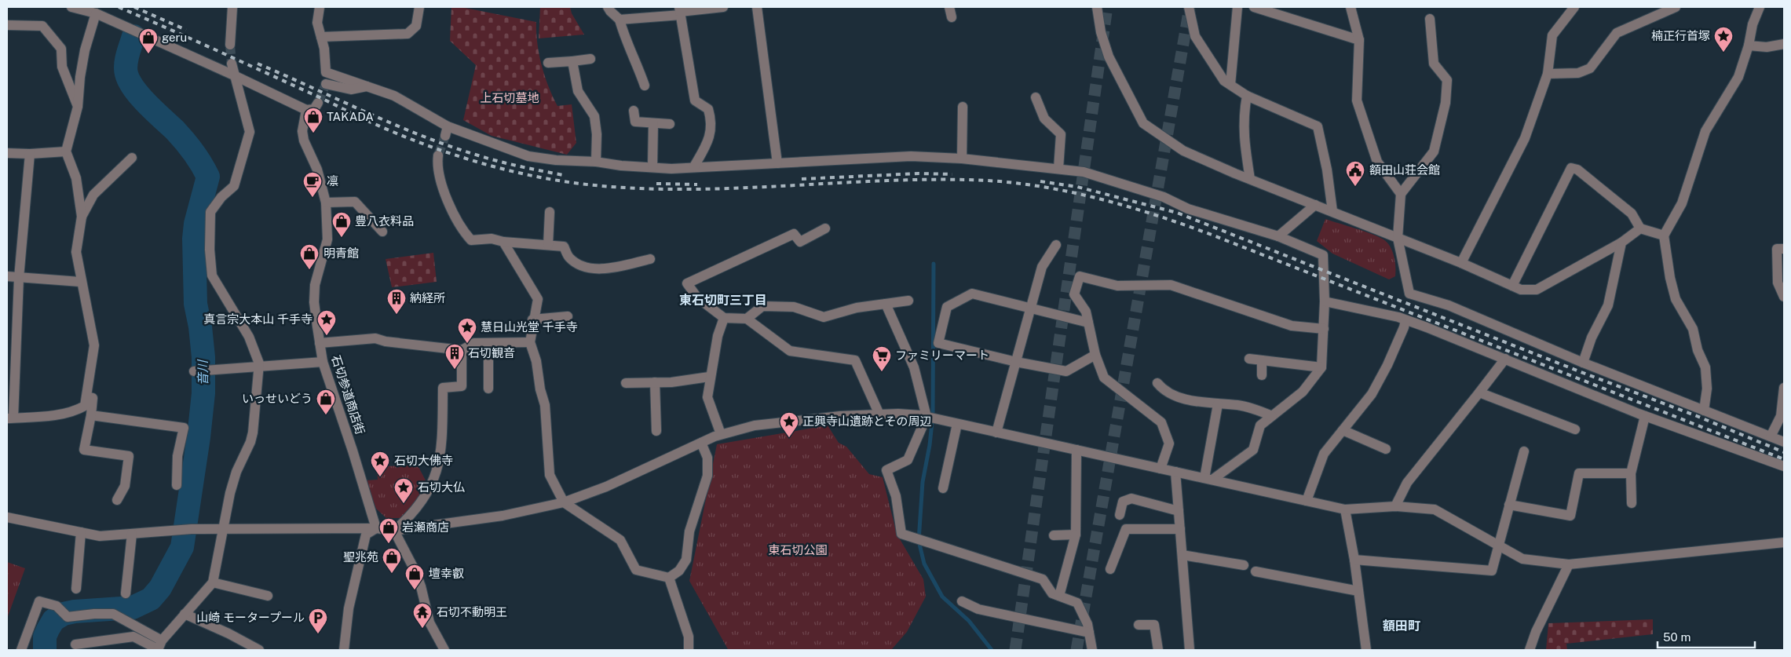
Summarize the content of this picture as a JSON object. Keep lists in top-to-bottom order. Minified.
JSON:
{"streets":{"street":["石切参道商店街"]},"districts":["東石切町三丁目","額田町"],"water":["音川"],"parks":["上石切墓地","東石切公園"],"places":{"place":["楠正行首塚","真言宗大本山 千手寺","慧日山光堂 千手寺","正興寺山遺跡とその周辺","石切大佛寺","石切大仏"],"shop":["geru","TAKADA","豊八衣料品","明青館","いっせいどう","岩瀬商店","聖兆苑","壇幸叡"],"public building":["額田山荘会館"],"cafe":["凛"],"building":["納経所","石切観音"],"supermarket":["ファミリーマート"],"temple":["石切不動明王"],"parking":["山崎 モータープール"]},"scale_bar":"50 m"}
